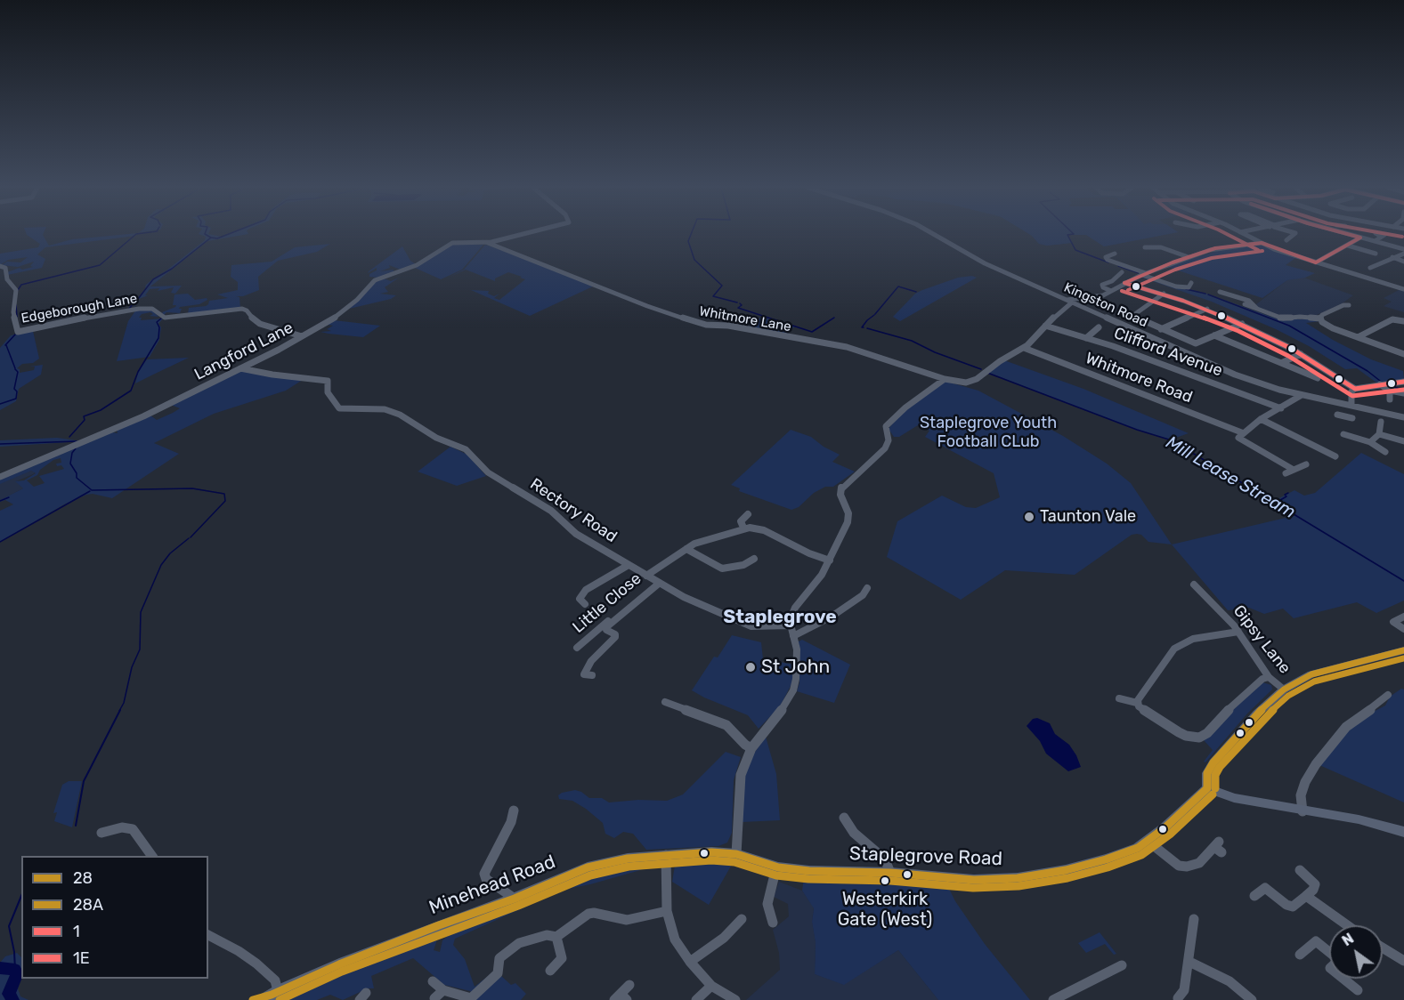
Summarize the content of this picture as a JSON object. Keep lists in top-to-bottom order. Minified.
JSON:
{"streets":{"main road":["Staplegrove Road","Minehead Road"],"street":["Kingston Road","Edgeborough Lane","Whitmore Lane","Langford Lane","Clifford Avenue","Whitmore Road","Rectory Road","Little Close","Gipsy Lane"]},"crossings":[["Edgeborough Lane","Langford Lane"],["Whitmore Lane","Langford Lane"],["Whitmore Lane","Whitmore Road"],["Langford Lane","Rectory Road"],["Rectory Road","Little Close"],["Staplegrove Road","Minehead Road"]],"districts":["Staplegrove"],"water":["Mill Lease Stream"],"parks":["Staplegrove Youth Football CLub"],"places":["Taunton Vale","St John","Westerkirk Gate (West)"],"lines":["transit line 1","transit line 1E","transit line 28","transit line 28A"],"legend":["28","28A","1","1E"],"north":"top left"}
